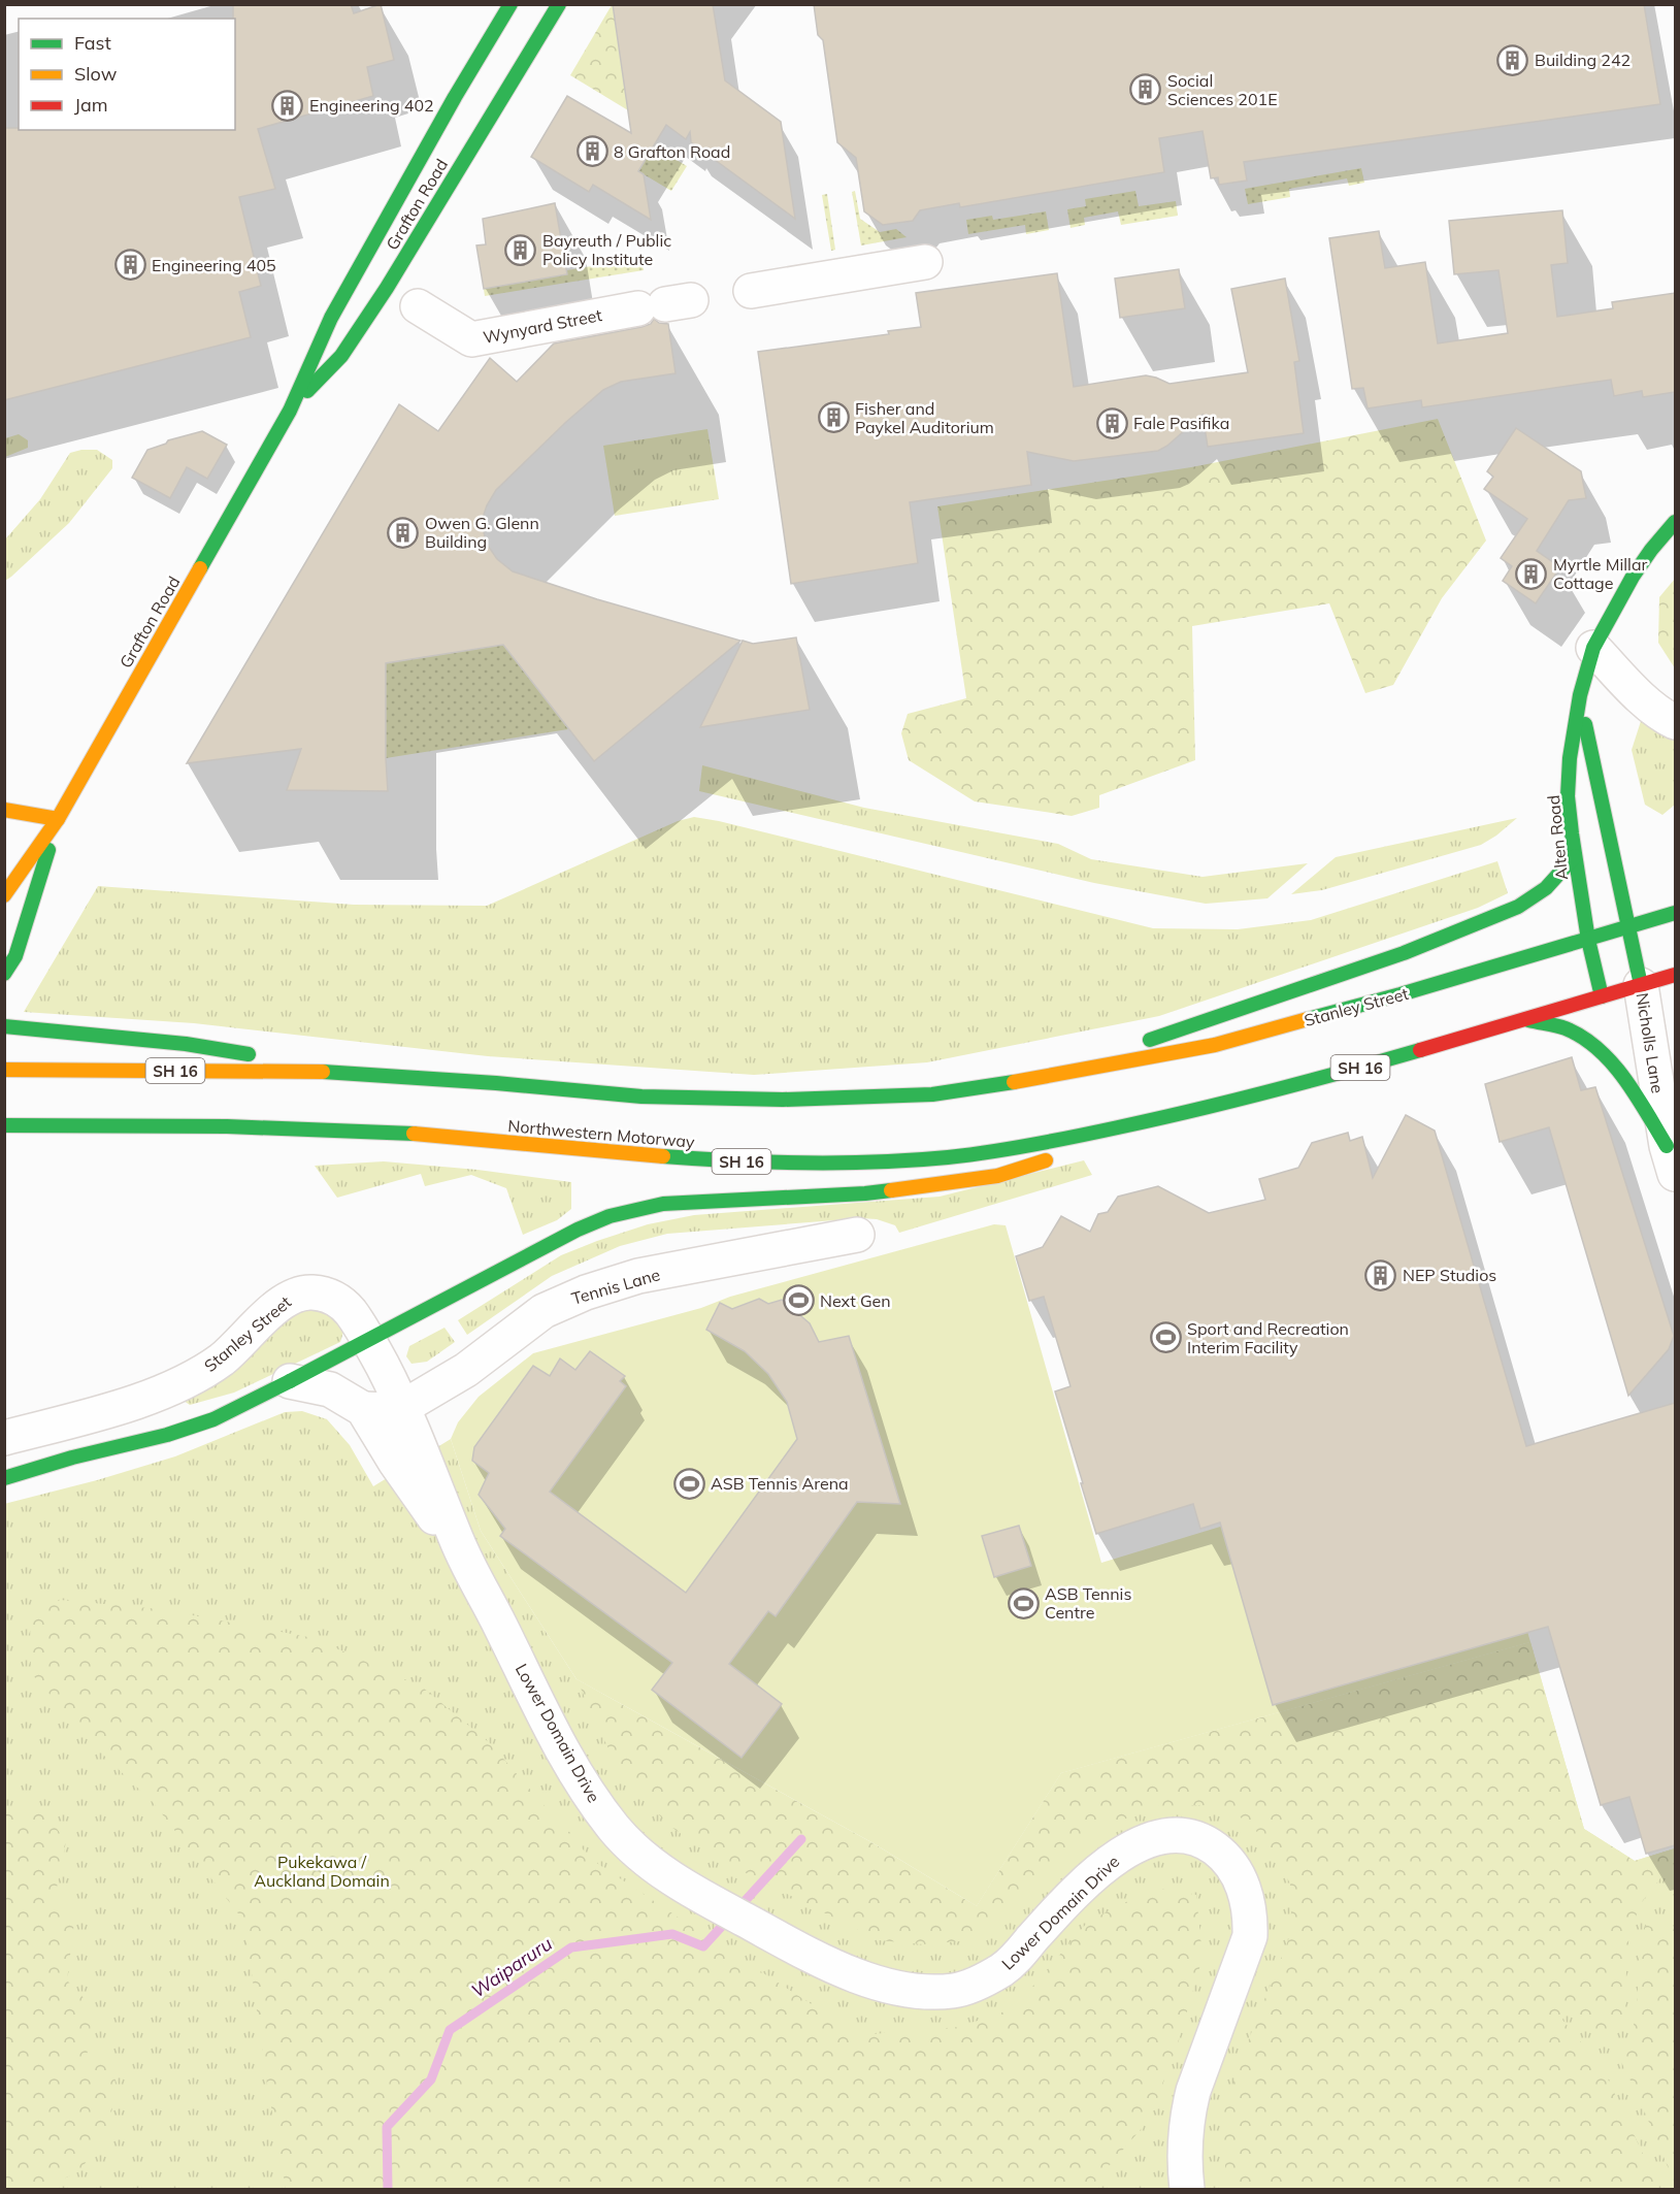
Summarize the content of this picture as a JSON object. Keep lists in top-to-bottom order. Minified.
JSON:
{"streets":{"main road":["Grafton Road","Alten Road","Stanley Street","SH 16","Northwestern Motorway"],"street":["Wynyard Street","Nicholls Lane","Tennis Lane","Lower Domain Drive"]},"crossings":[["Alten Road","Stanley Street"],["Alten Road","Nicholls Lane"],["Alten Road","SH 16"],["Stanley Street","SH 16"],["Stanley Street","Lower Domain Drive"],["Nicholls Lane","SH 16"],["SH 16","Northwestern Motorway"],["Tennis Lane","Lower Domain Drive"]],"water":["Waiparuru"],"parks":["Pukekawa / Auckland Domain"],"places":{"building":["Building 242","Social Sciences 201E","Engineering 402","8 Grafton Road","Bayreuth / Public Policy Institute","Engineering 405","Fisher and Paykel Auditorium","Fale Pasifika","Owen G. Glenn Building","Myrtle Millar Cottage","NEP Studios"],"sports":["Next Gen","Sport and Recreation Interim Facility","ASB Tennis Arena","ASB Tennis Centre"]},"legend":["Fast","Slow","Jam"]}
